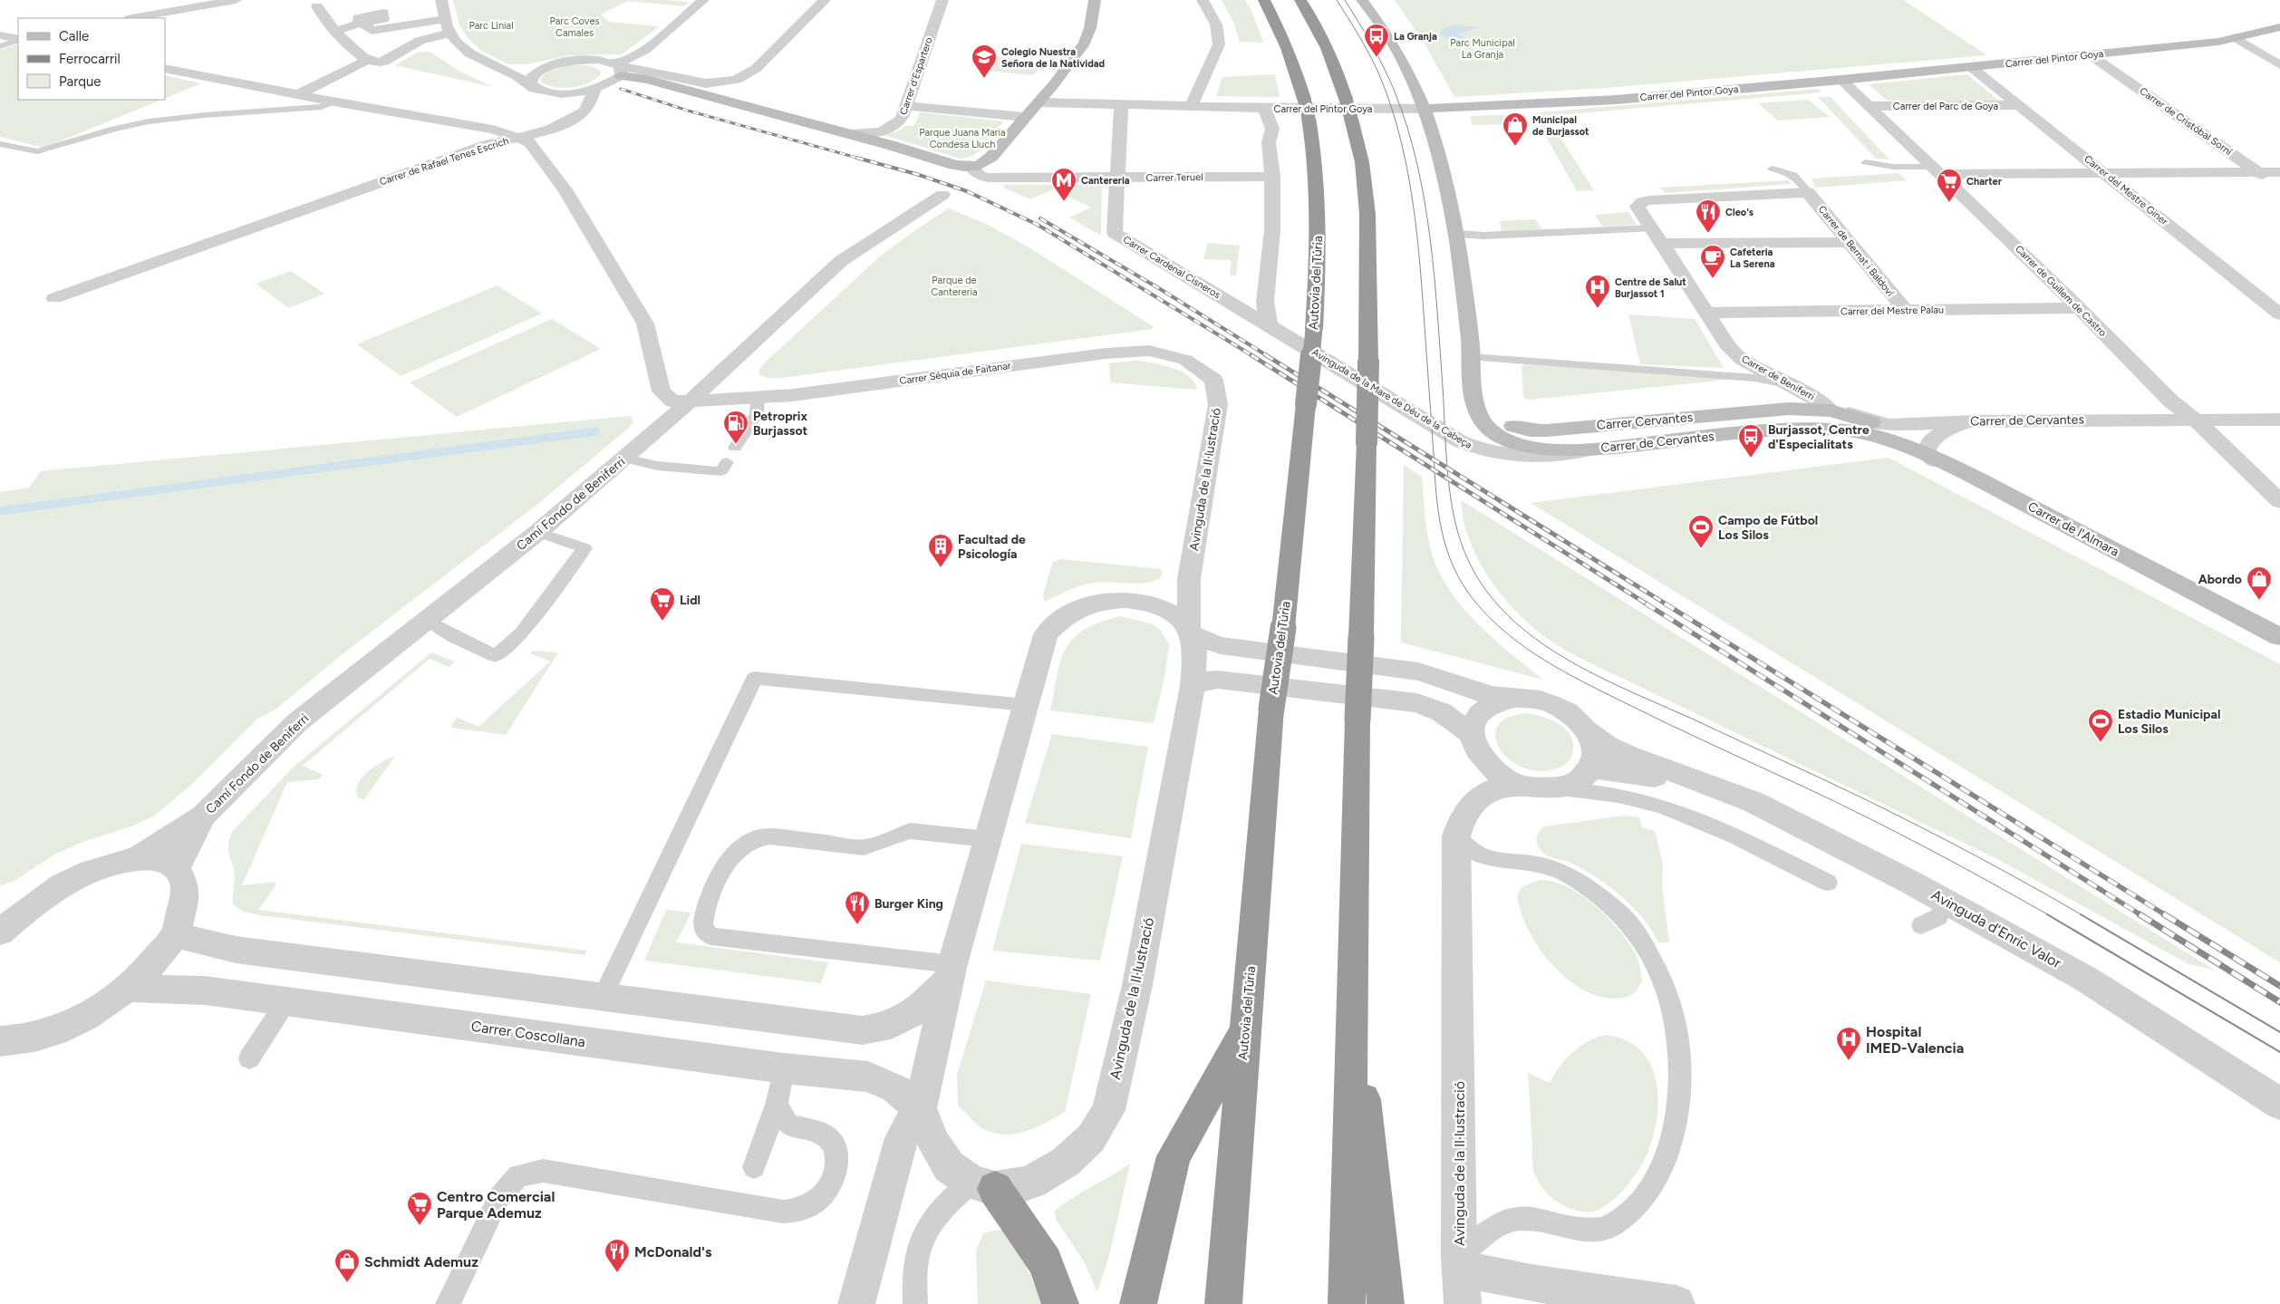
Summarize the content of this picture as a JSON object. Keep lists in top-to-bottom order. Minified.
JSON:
{"streets":{"highway":["Autovia del Túria"],"street":["Carrer del Pintor Goya","Carrer d'Espartero","Carrer del Parc de Goya","Carrer de Cristóbal Sorní","Carrer de Rafael Tenes Escrich","Carrer Teruel","Carrer del Mestre Giner","Carrer de Bernat i Baldoví","Carrer Cardenal Cisneros","Carrer de Guillem de Castro","Carrer del Mestre Palau","Carrer Séquia de Faitanar","Carrer de Beniferri","Avinguda de la Mare de Déu de la Cabeça","Carrer de Cervantes","Carrer Cervantes","Avinguda de la Il·lustració","Camí Fondo de Beniferri","Carrer de l'Almara","Avinguda d'Enric Valor","Carrer Coscollana"]},"crossings":[["Carrer del Pintor Goya","Carrer de Cristóbal Sorní"],["Carrer del Pintor Goya","Carrer del Mestre Giner"],["Carrer del Pintor Goya","Carrer Cardenal Cisneros"],["Carrer del Pintor Goya","Carrer de Guillem de Castro"],["Carrer del Parc de Goya","Carrer del Mestre Giner"],["Carrer del Parc de Goya","Carrer de Guillem de Castro"],["Carrer de Rafael Tenes Escrich","Carrer Séquia de Faitanar"],["Carrer Teruel","Carrer Cardenal Cisneros"],["Carrer de Bernat i Baldoví","Carrer del Mestre Palau"],["Carrer de Bernat i Baldoví","Carrer de Beniferri"],["Carrer Cardenal Cisneros","Avinguda de la Mare de Déu de la Cabeça"],["Carrer de Guillem de Castro","Carrer del Mestre Palau"],["Carrer de Guillem de Castro","Carrer de Cervantes"],["Carrer del Mestre Palau","Carrer de Beniferri"],["Carrer Séquia de Faitanar","Avinguda de la Il·lustració"],["Carrer Séquia de Faitanar","Camí Fondo de Beniferri"],["Carrer de Beniferri","Carrer de Cervantes"],["Carrer de Beniferri","Carrer Cervantes"],["Avinguda de la Mare de Déu de la Cabeça","Carrer de Cervantes"],["Carrer de Cervantes","Carrer Cervantes"],["Carrer de Cervantes","Carrer de l'Almara"],["Avinguda de la Il·lustració","Avinguda d'Enric Valor"]],"parks":["Parc Coves Camales","Parc Linial","Parc Municipal La Granja","Parque Juana Maria Condesa Lluch","Parque de Cantereria"],"places":{"bus stop":["La Granja","Burjassot, Centre d'Especialitats"],"school or university":["Colegio Nuestra Señora de la Natividad"],"shop":["Municipal de Burjassot","Abordo","Schmidt Ademuz"],"metro station":["Cantereria"],"supermarket":["Charter","Lidl","Centro Comercial Parque Ademuz"],"restaurant":["Cleo's","Burger King","McDonald's"],"cafe":["Cafeteria La Serena"],"hospital":["Centre de Salut Burjassot 1","Hospital IMED-Valencia"],"fuel station":["Petroprix Burjassot"],"sports":["Campo de Fútbol Los Silos","Estadio Municipal Los Silos"],"building":["Facultad de Psicología"]},"legend":["Calle","Ferrocarril","Parque"]}
